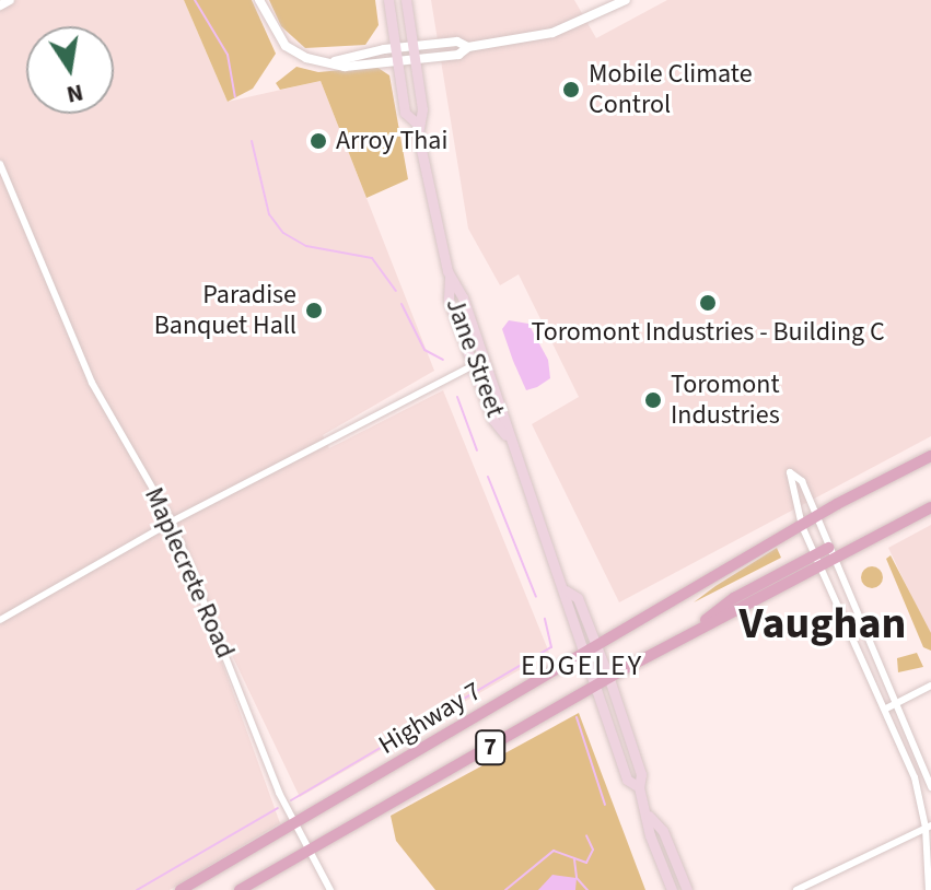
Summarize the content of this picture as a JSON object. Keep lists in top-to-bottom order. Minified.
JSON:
{"streets":{"main road":["Jane Street","Highway 7","7"],"street":["Maplecrete Road"]},"crossings":[["Jane Street","Highway 7"],["Maplecrete Road","Highway 7"]],"districts":["Vaughan","EDGELEY"],"places":["Mobile Climate Control","Arroy Thai","Toromont Industries - Building C","Paradise Banquet Hall","Toromont Industries"],"north":"bottom"}
